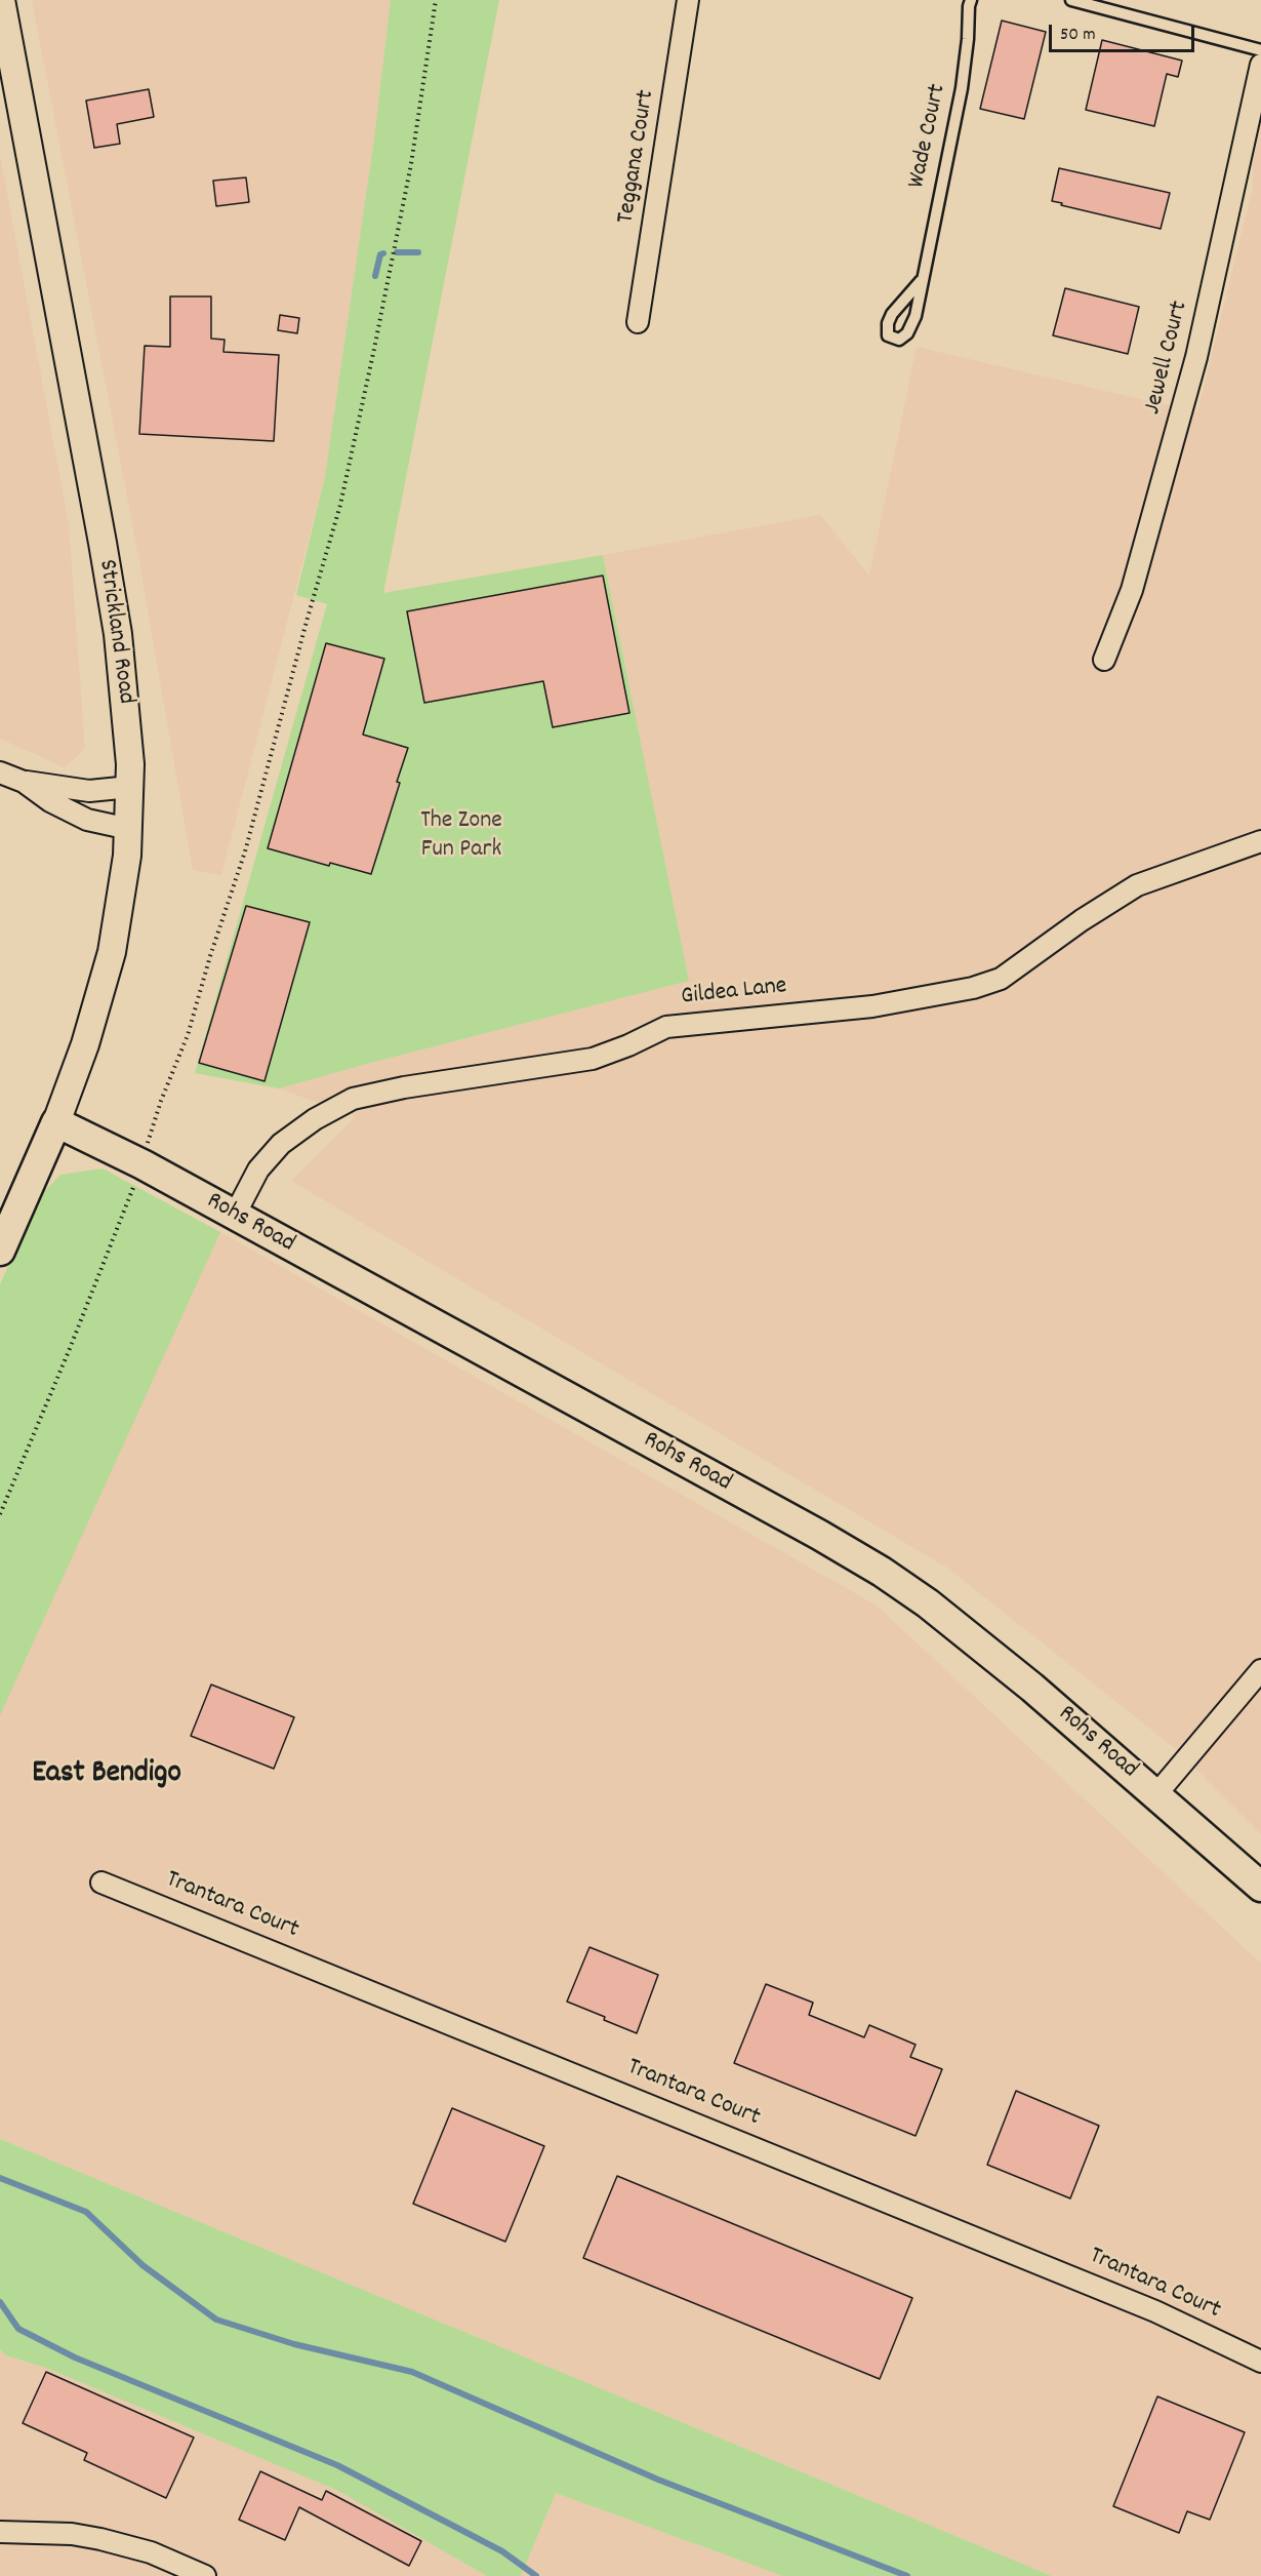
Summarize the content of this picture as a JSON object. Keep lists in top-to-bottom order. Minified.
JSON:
{"streets":{"main road":["Strickland Road","Rohs Road"],"street":["Teggana Court","Jewell Court","Gildea Lane","Trantara Court"],"lane":["Wade Court"]},"crossings":[["Strickland Road","Rohs Road"],["Gildea Lane","Rohs Road"]],"districts":["East Bendigo"],"parks":["The Zone Fun Park"],"scale_bar":"50 m"}
